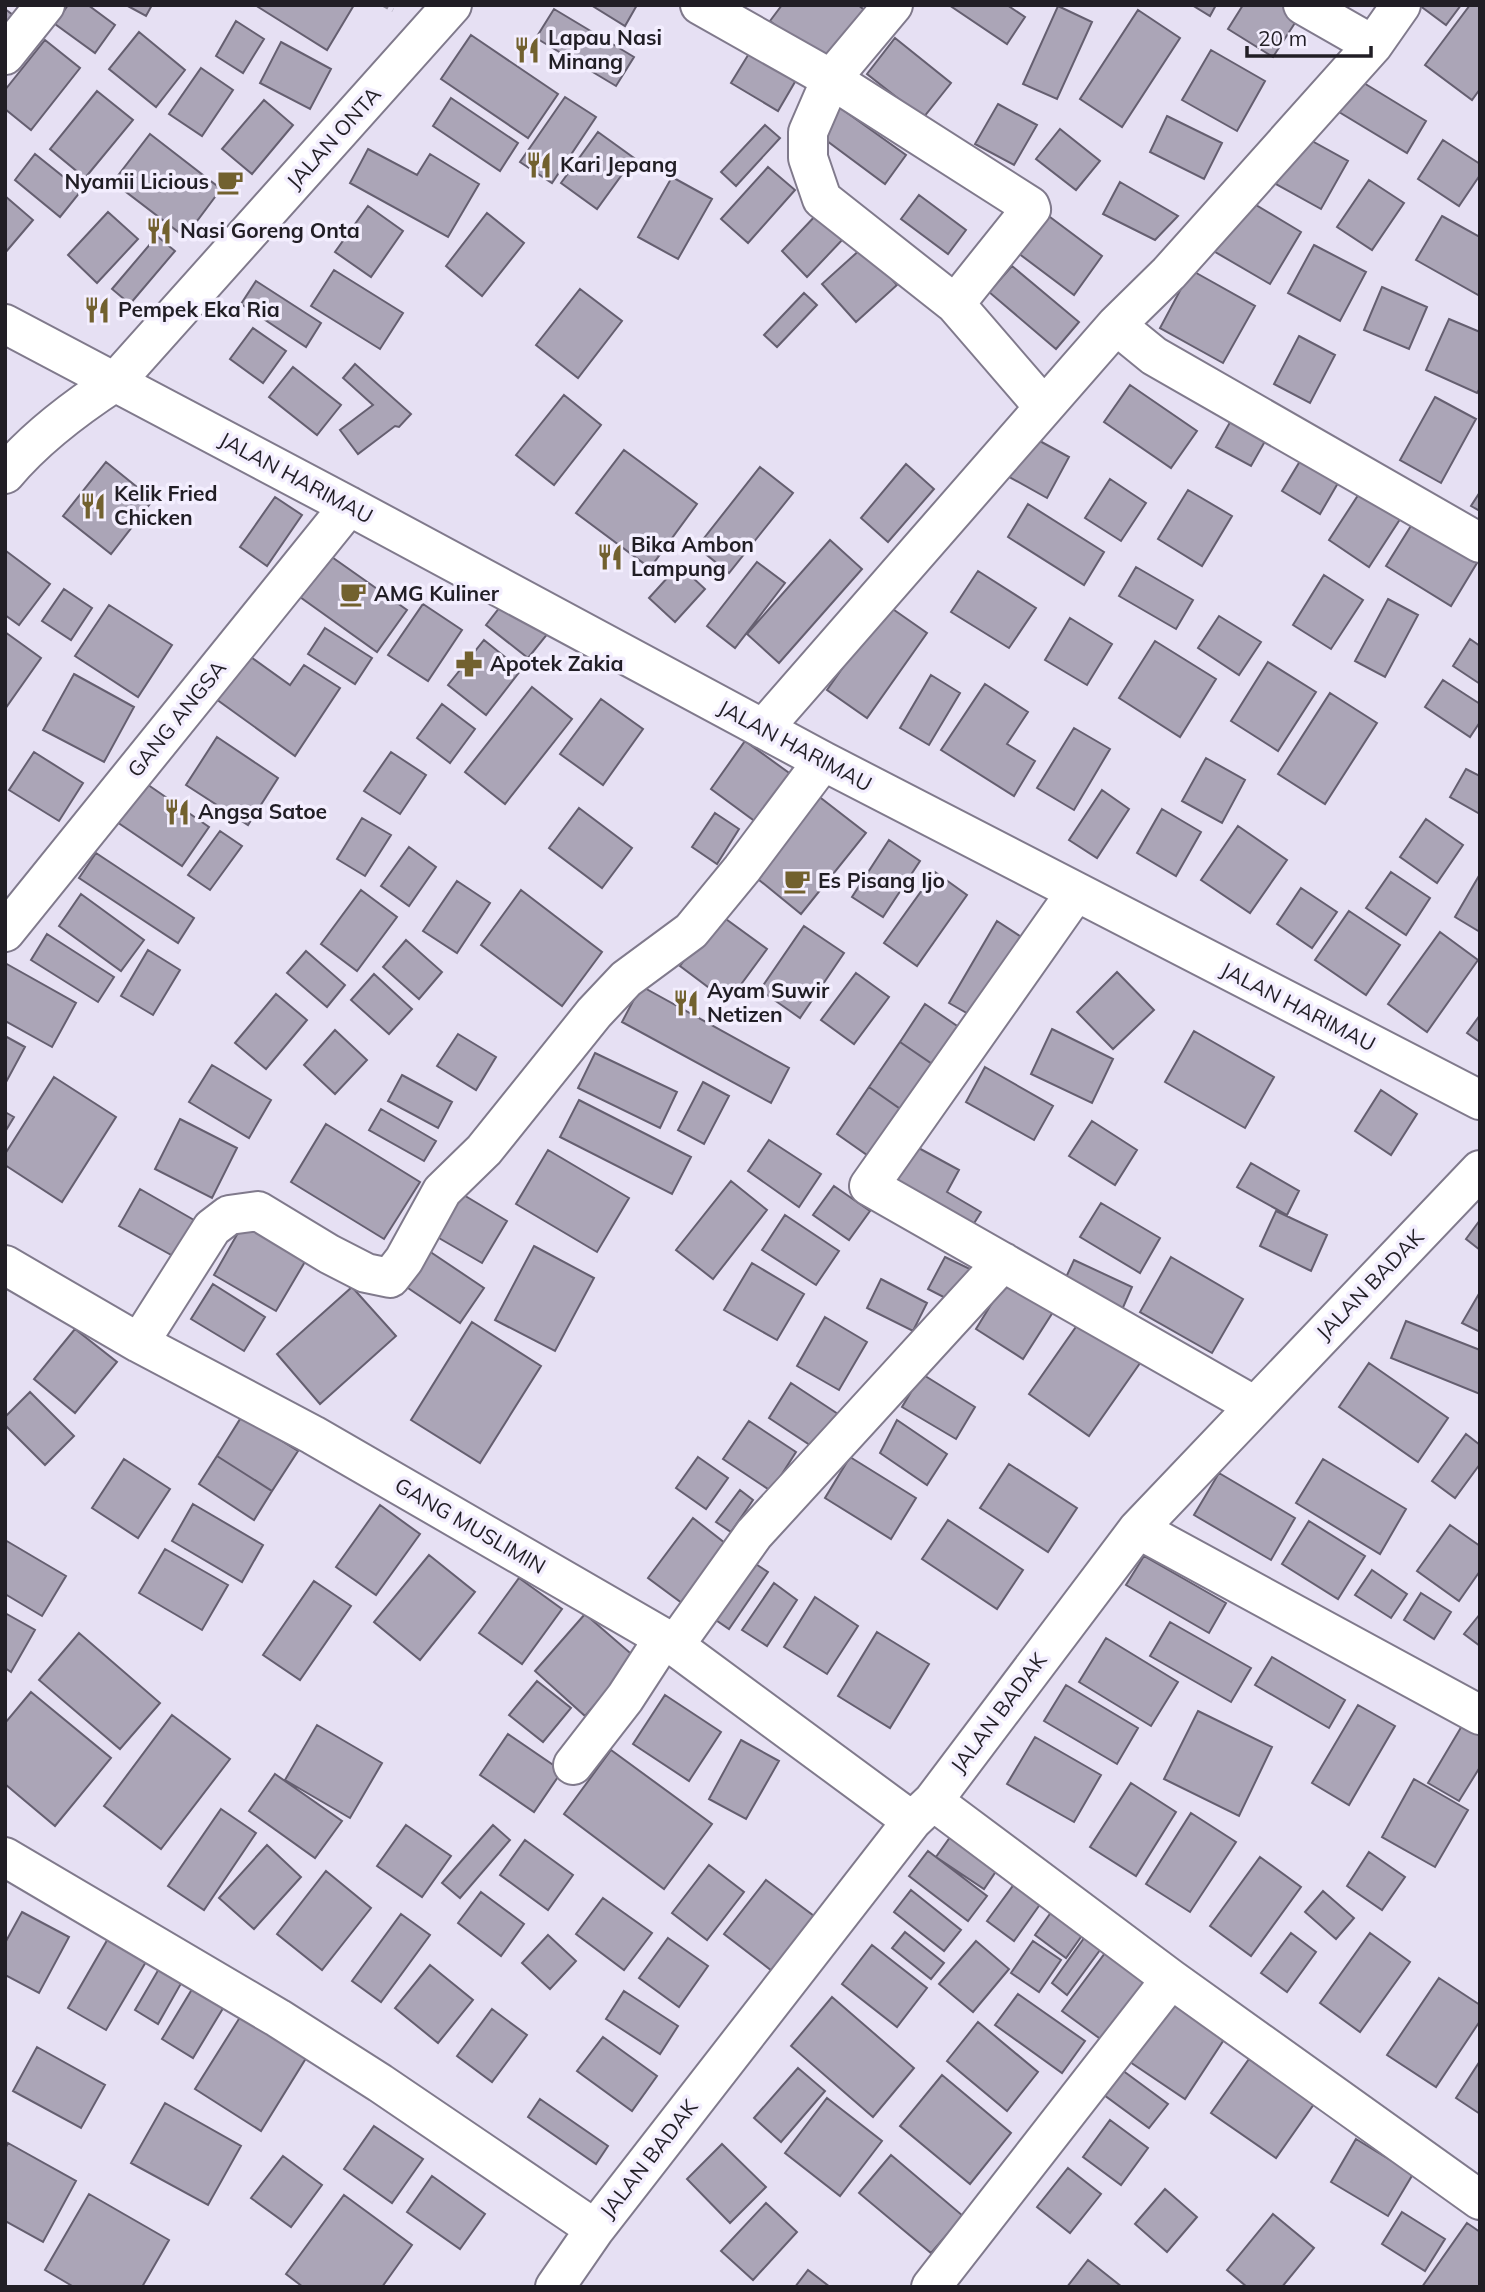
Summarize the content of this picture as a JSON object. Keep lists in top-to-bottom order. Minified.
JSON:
{"streets":{"street":["JALAN ONTA","JALAN HARIMAU","GANG ANGSA","JALAN BADAK","GANG MUSLIMIN"]},"crossings":[["JALAN ONTA","JALAN HARIMAU"],["JALAN HARIMAU","GANG ANGSA"],["JALAN BADAK","GANG MUSLIMIN"]],"places":{"restaurant":["Lapau Nasi Minang","Kari Jepang","Nasi Goreng Onta","Pempek Eka Ria","Kelik Fried Chicken","Bika Ambon Lampung","Angsa Satoe","Ayam Suwir Netizen"],"cafe":["Nyamii Licious","AMG Kuliner","Es Pisang Ijo"],"pharmacy":["Apotek Zakia"]},"scale_bar":"20 m"}
